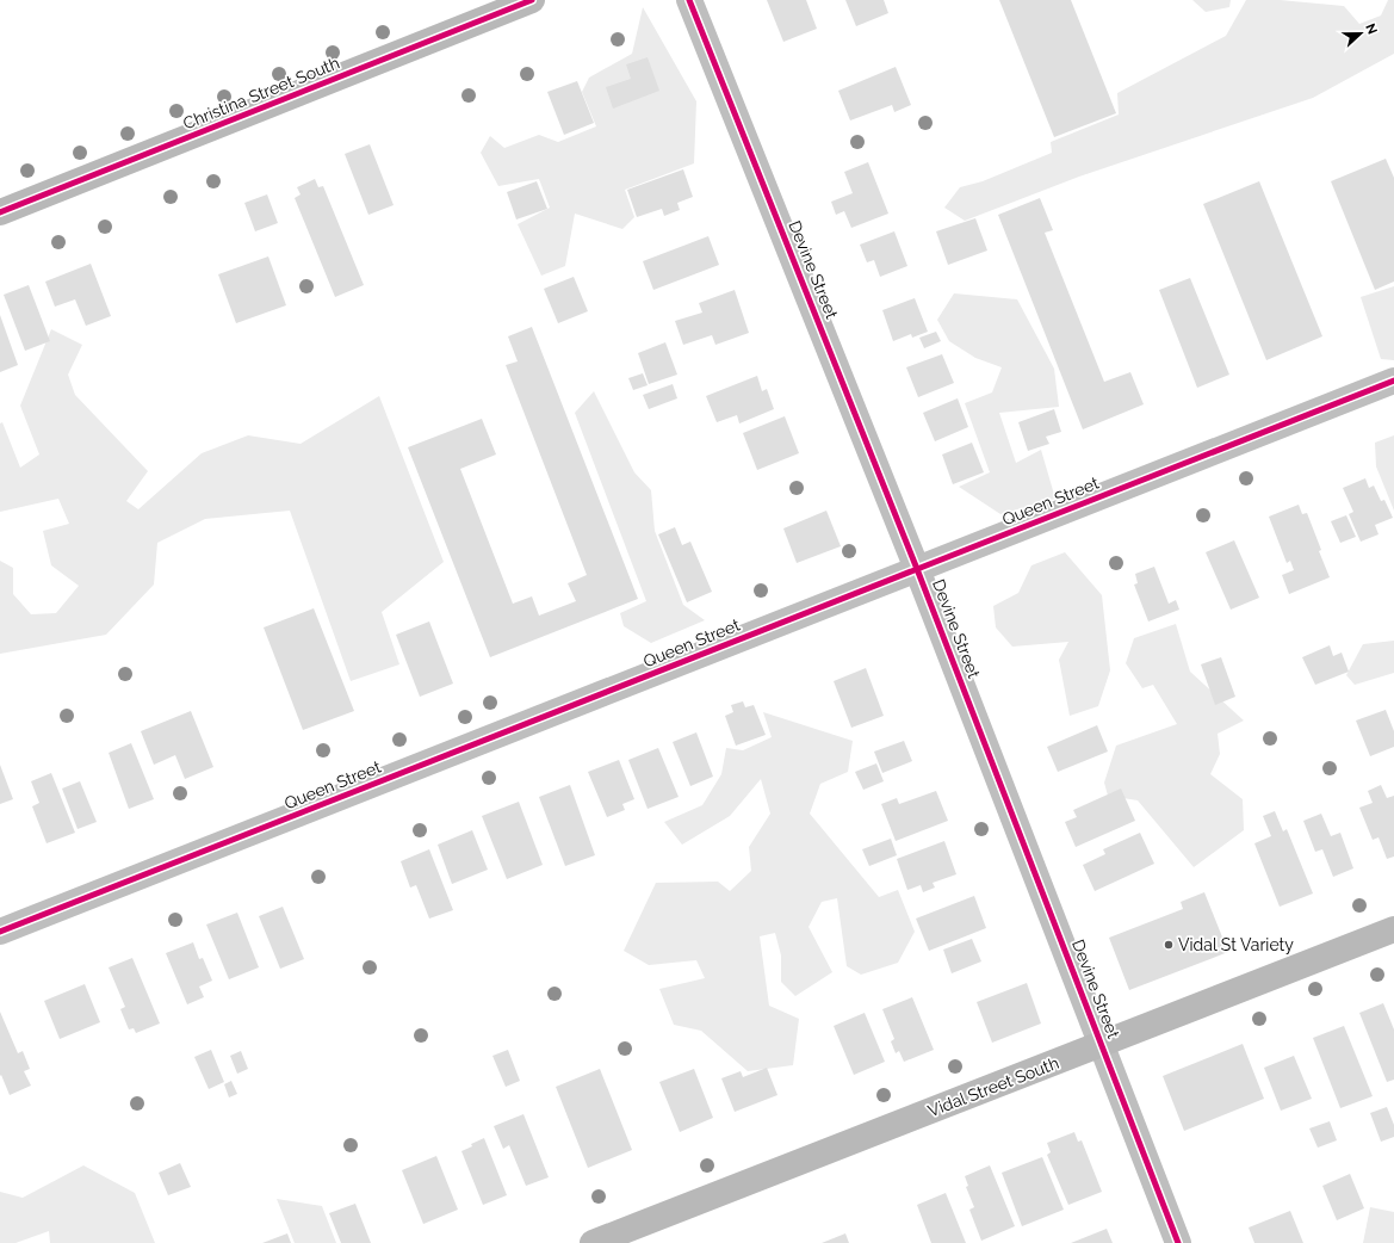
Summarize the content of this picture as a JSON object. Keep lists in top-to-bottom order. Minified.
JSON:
{"streets":{"main road":["Christina Street South","Vidal Street South"],"street":["Devine Street","Queen Street"]},"crossings":[["Devine Street","Queen Street"],["Devine Street","Vidal Street South"]],"places":["Vidal St Variety"],"north":"right"}
